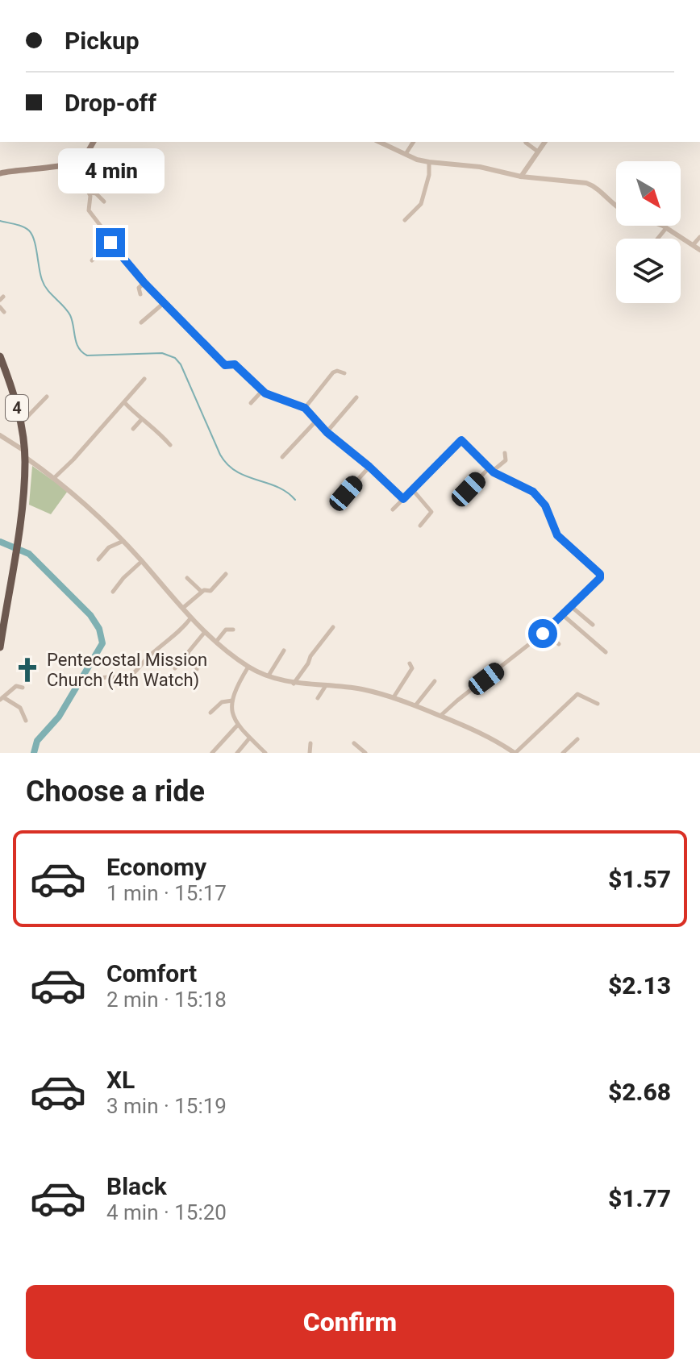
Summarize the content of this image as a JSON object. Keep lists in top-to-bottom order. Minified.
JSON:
{"streets":{"highway":["4"]},"places":{"church":["Pentecostal Mission Church (4th Watch)"]},"north":"bottom right","page":{"banner":["Pickup","Drop-off"],"bubble":"4 min","heading":"Choose a ride","list":[{"name":"Economy","note":"1 min · 15:17","value":"$1.57"},{"name":"Comfort","note":"2 min · 15:18","value":"$2.13"},{"name":"XL","note":"3 min · 15:19","value":"$2.68"},{"name":"Black","note":"4 min · 15:20","value":"$1.77"}],"buttons":"Confirm"}}
